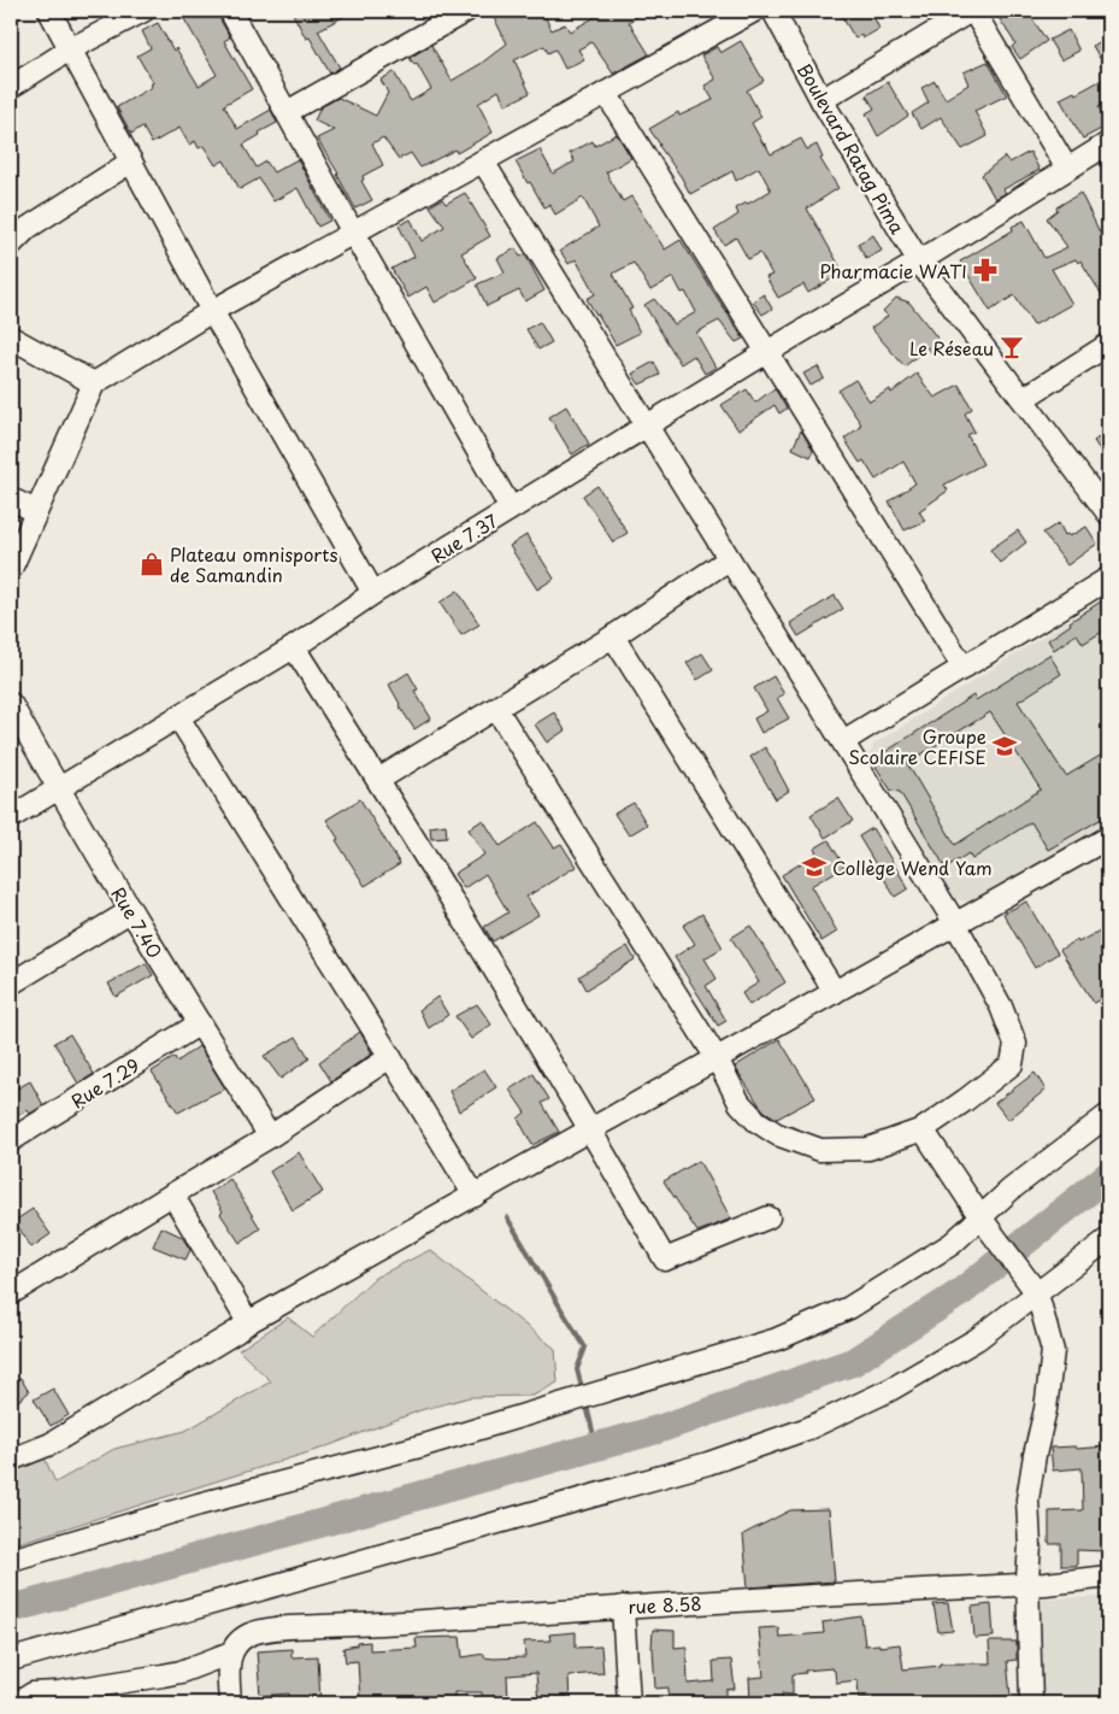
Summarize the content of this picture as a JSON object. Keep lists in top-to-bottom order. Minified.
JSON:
{"streets":{"street":["Boulevard Ratag Pima","Rue 7.37","Rue 7.40","Rue 7.29","rue 8.58"]},"crossings":[["Boulevard Ratag Pima","Rue 7.37"],["Rue 7.37","Rue 7.40"],["Rue 7.40","Rue 7.29"]],"places":{"pharmacy":["Pharmacie WATI"],"bar":["Le Réseau"],"shop":["Plateau omnisports de Samandin"],"school or university":["Groupe Scolaire CEFISE","Collège Wend Yam"]}}
